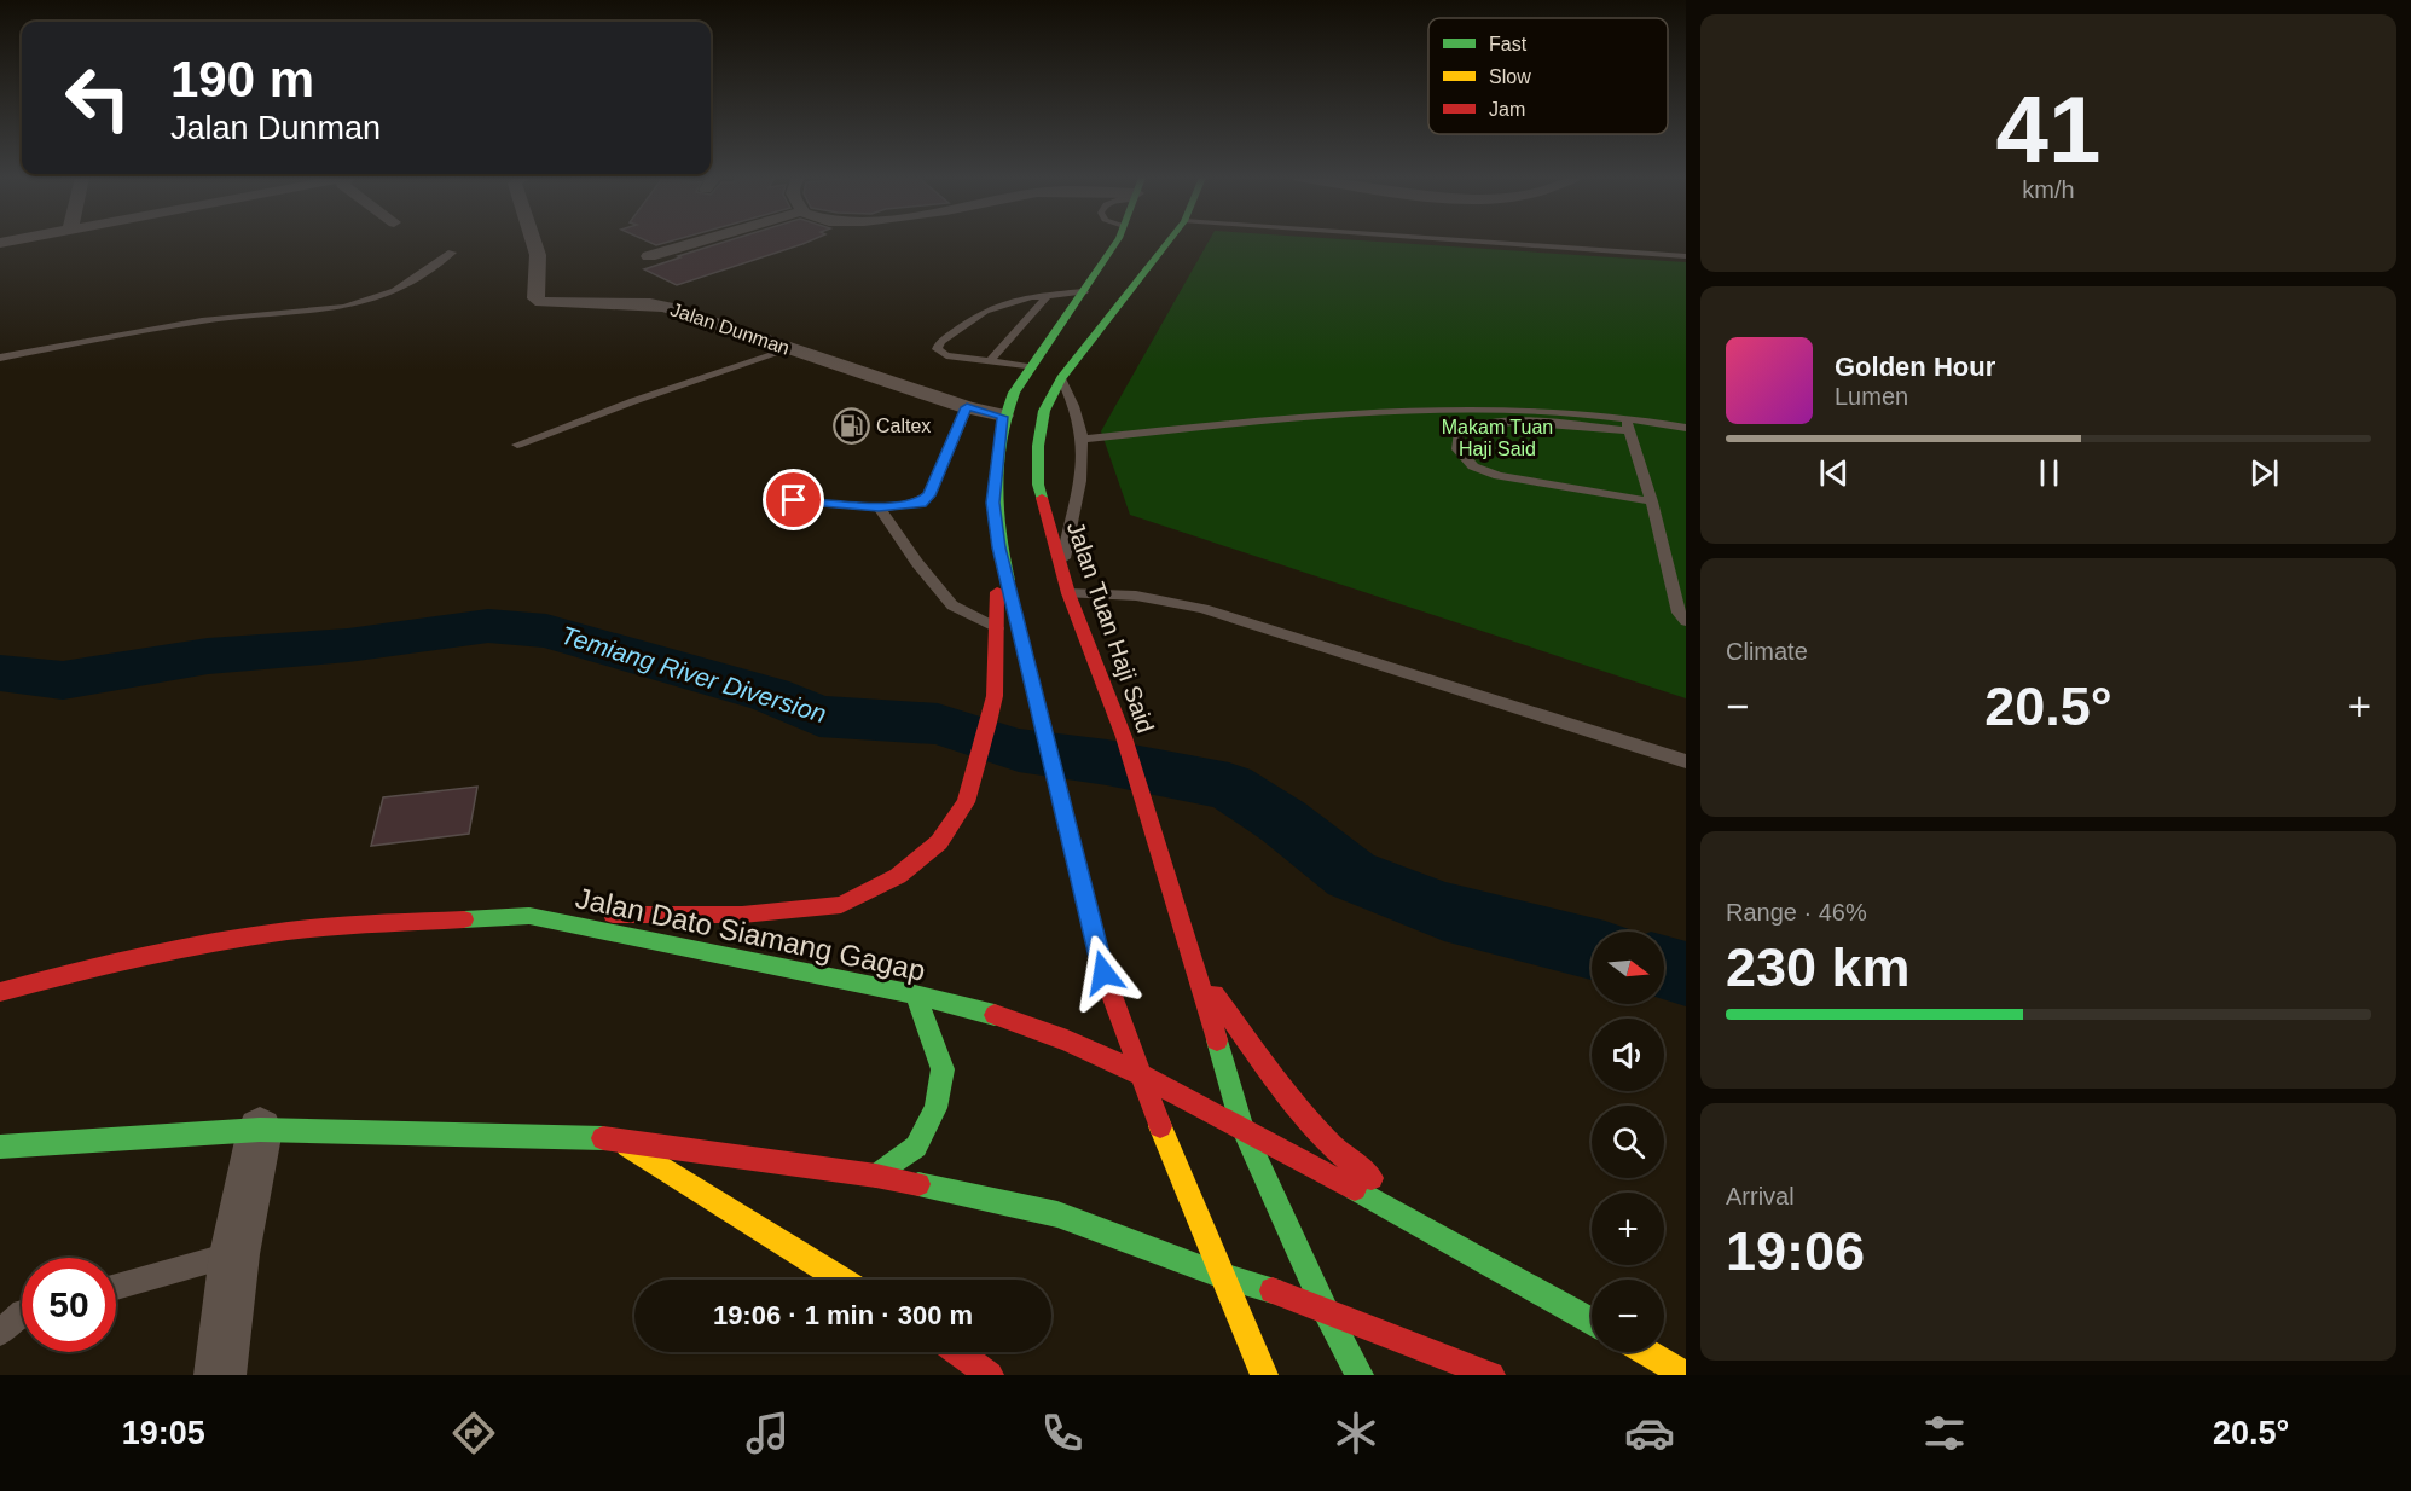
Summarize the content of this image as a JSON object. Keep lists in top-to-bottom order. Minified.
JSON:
{"streets":{"main road":["Jalan Tuan Haji Said","Jalan Dato Siamang Gagap"],"street":["Jalan Dunman"]},"crossings":[["Jalan Tuan Haji Said","Jalan Dato Siamang Gagap"]],"water":["Temiang River Diversion"],"parks":["Makam Tuan Haji Said"],"places":{"fuel station":["Caltex"]},"legend":["Fast","Slow","Jam"],"north":"right","page":{"tile":[["41","km/h"],"Climate",["Range · 46%","230 km"],["Arrival","19:06"]],"turn":["190 m","Jalan Dunman"],"song":["Golden Hour","Lumen"],"heat":["−","20.5°","+"],"map_buttons":["+","−"],"limit":"50","trip":"19:06 · 1 min · 300 m","tabs":["19:05","20.5°"]}}
